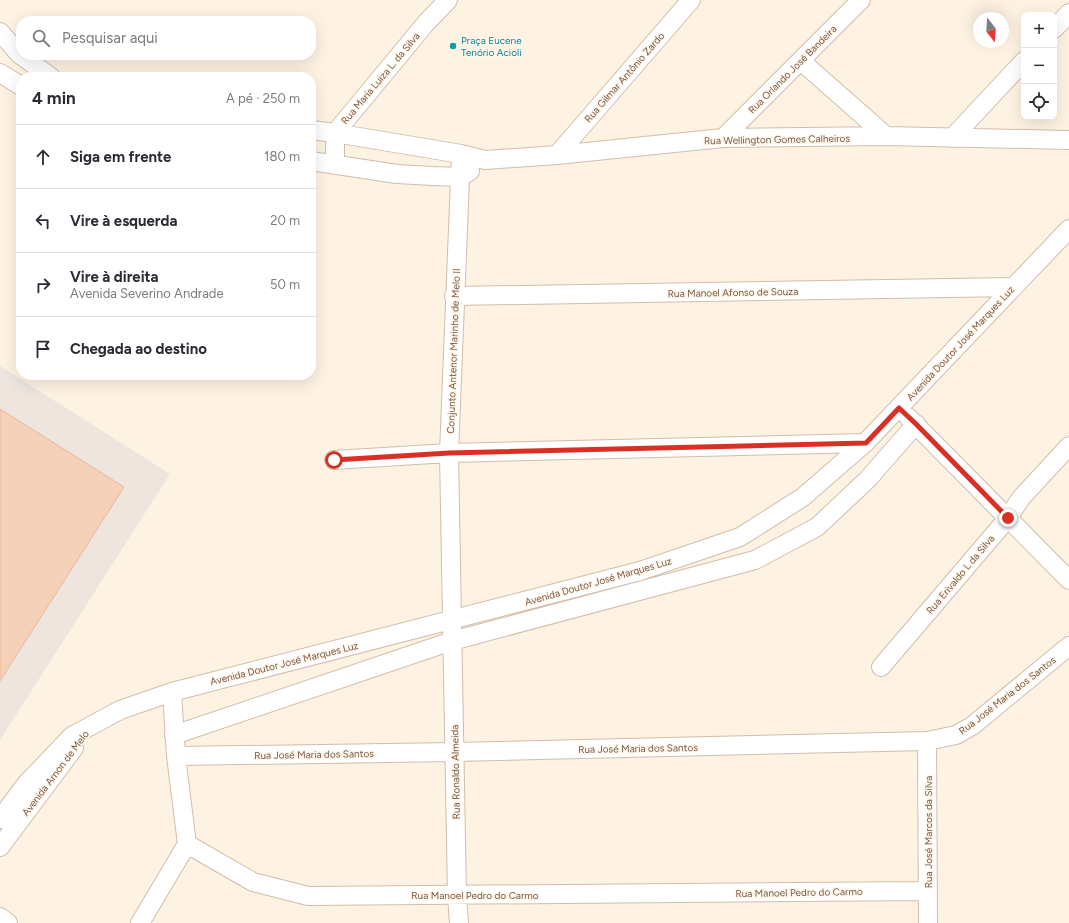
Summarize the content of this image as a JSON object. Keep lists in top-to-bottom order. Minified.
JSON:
{"streets":{"street":["Rua Orlando José Bandeira","Rua Gilmar Antônio Zardo","Rua Maria Luiza L. da Silva","Rua Wellington Gomes Calheiros","Rua Manoel Afonso de Souza","Avenida Doutor José Marques Luz","Conjunto Antenor Marinho de Melo II","Rua Erivaldo L da Silva","Rua José Maria dos Santos","Rua Ronaldo Almeida","Avenida Arnon de Melo","Rua José Marcos da Silva","Rua Manoel Pedro do Carmo"]},"crossings":[["Rua Orlando José Bandeira","Rua Wellington Gomes Calheiros"],["Rua Gilmar Antônio Zardo","Rua Wellington Gomes Calheiros"],["Rua Manoel Afonso de Souza","Avenida Doutor José Marques Luz"],["Rua Manoel Afonso de Souza","Conjunto Antenor Marinho de Melo II"],["Avenida Doutor José Marques Luz","Conjunto Antenor Marinho de Melo II"],["Avenida Doutor José Marques Luz","Rua Ronaldo Almeida"],["Avenida Doutor José Marques Luz","Avenida Arnon de Melo"],["Conjunto Antenor Marinho de Melo II","Rua Ronaldo Almeida"],["Rua José Maria dos Santos","Rua Ronaldo Almeida"],["Rua José Maria dos Santos","Rua José Marcos da Silva"],["Rua Ronaldo Almeida","Rua Manoel Pedro do Carmo"],["Rua José Marcos da Silva","Rua Manoel Pedro do Carmo"]],"places":["Praça Eucene Tenório Acioli"],"north":"bottom","page":{"map_buttons":["+","−"],"search":"Pesquisar aqui","heading":["4 min","A pé · 250 m"],"list":[["Siga em frente","180 m"],["Vire à esquerda","20 m"],["Vire à direita","Avenida Severino Andrade","50 m"],"Chegada ao destino"]}}
